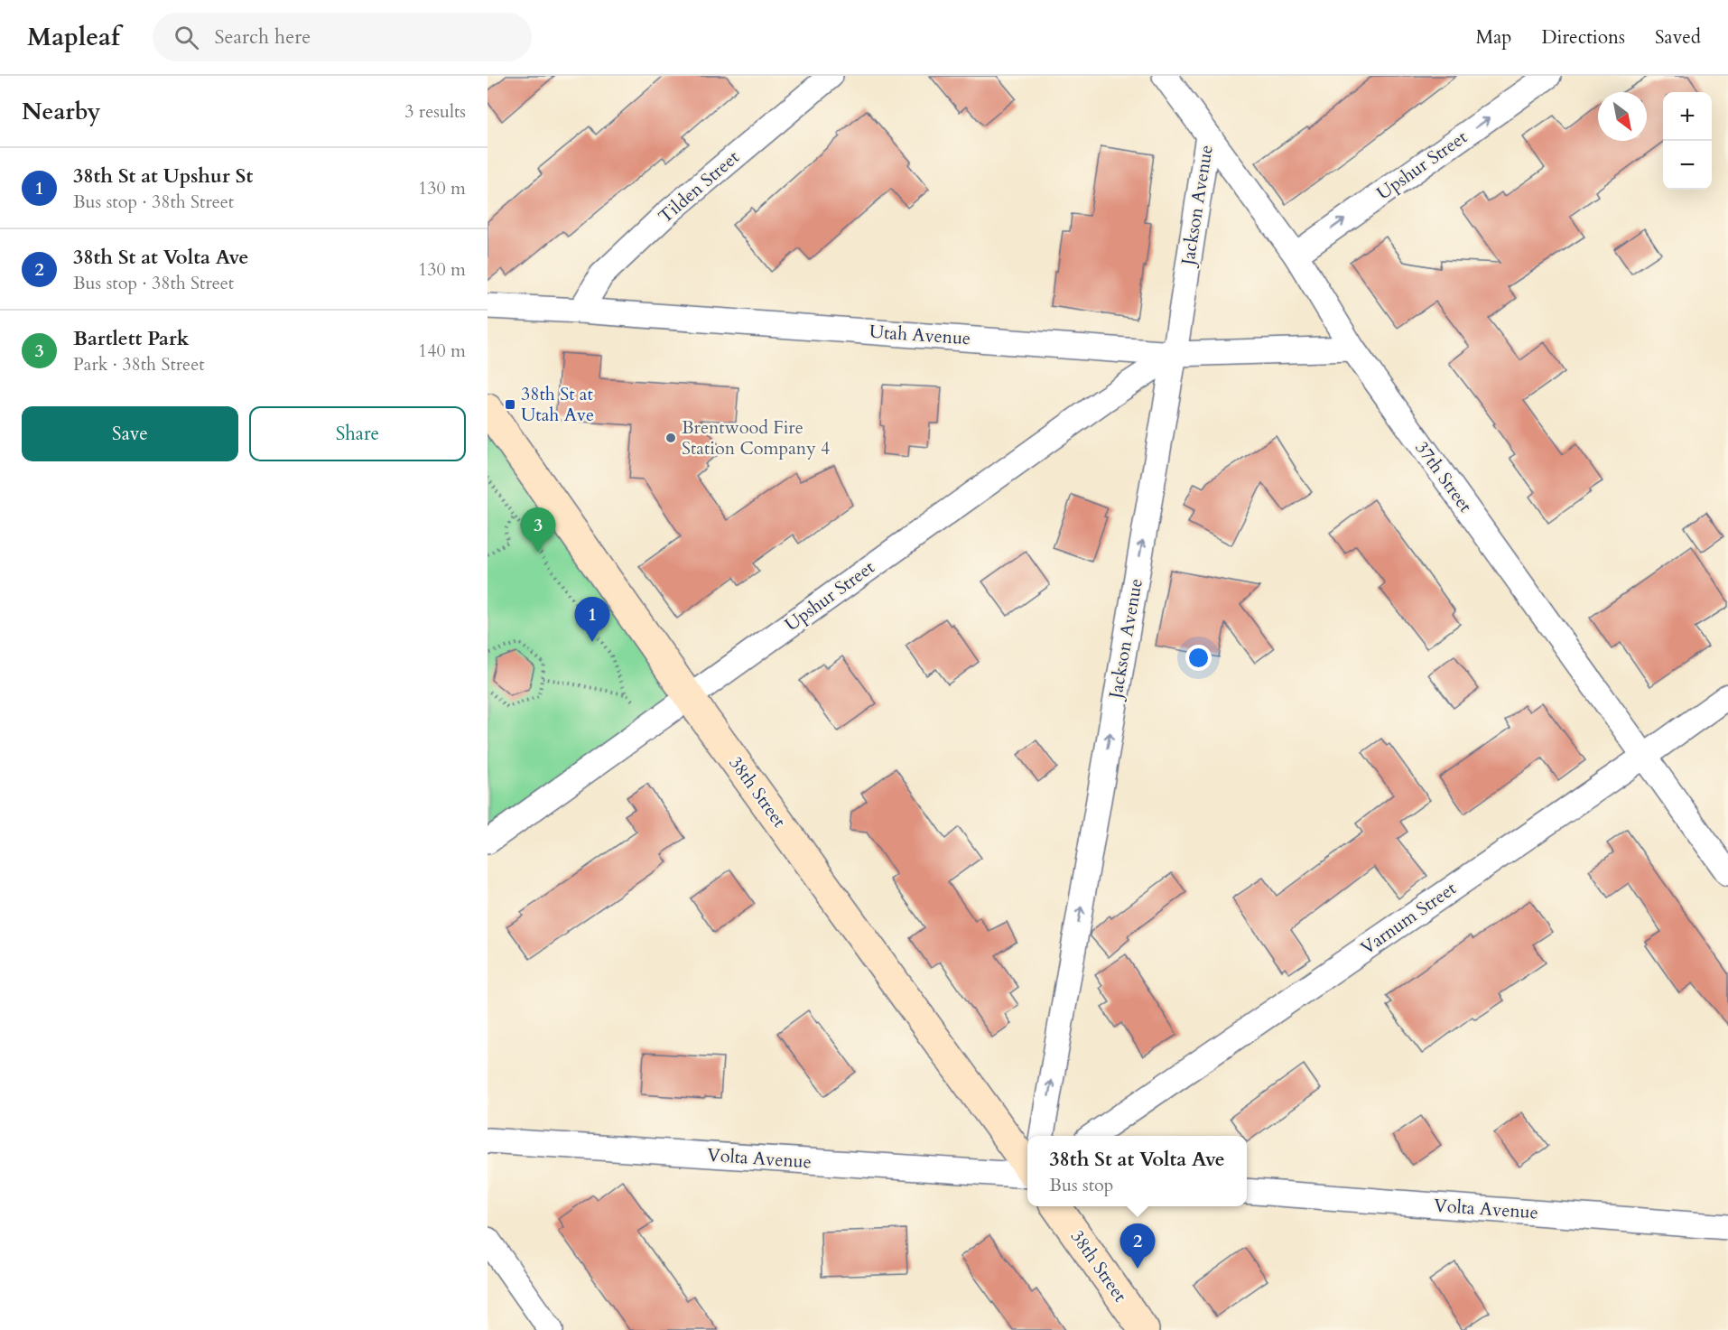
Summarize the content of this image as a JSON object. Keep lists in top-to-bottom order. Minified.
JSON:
{"streets":{"main road":["38th Street"],"street":["Upshur Street","Tilden Street","Jackson Avenue","Utah Avenue","37th Street","Varnum Street","Volta Avenue"]},"crossings":[["Upshur Street","Jackson Avenue"],["Upshur Street","Utah Avenue"],["Upshur Street","37th Street"],["Upshur Street","38th Street"],["Tilden Street","Utah Avenue"],["Jackson Avenue","Utah Avenue"],["Jackson Avenue","37th Street"],["Utah Avenue","37th Street"],["37th Street","Varnum Street"]],"one_way":["Jackson Avenue"],"places":{"transit":["38th St at Utah Ave"],"other":["Brentwood Fire Station Company 4"]},"north":"bottom right","page":{"header":"Mapleaf","search":"Search here","nav":["Map","Directions","Saved"],"heading":["Nearby","3 results"],"map_buttons":["+","−"],"list":[{"mark":"1","name":"38th St at Upshur St","note":"Bus stop · 38th Street","value":"130 m"},{"mark":"2","name":"38th St at Volta Ave","note":"Bus stop · 38th Street","value":"130 m"},{"mark":"3","name":"Bartlett Park","note":"Park · 38th Street","value":"140 m"}],"buttons":["Save","Share"],"pins":["3","1","2"],"popup":["38th St at Volta Ave","Bus stop"]}}
